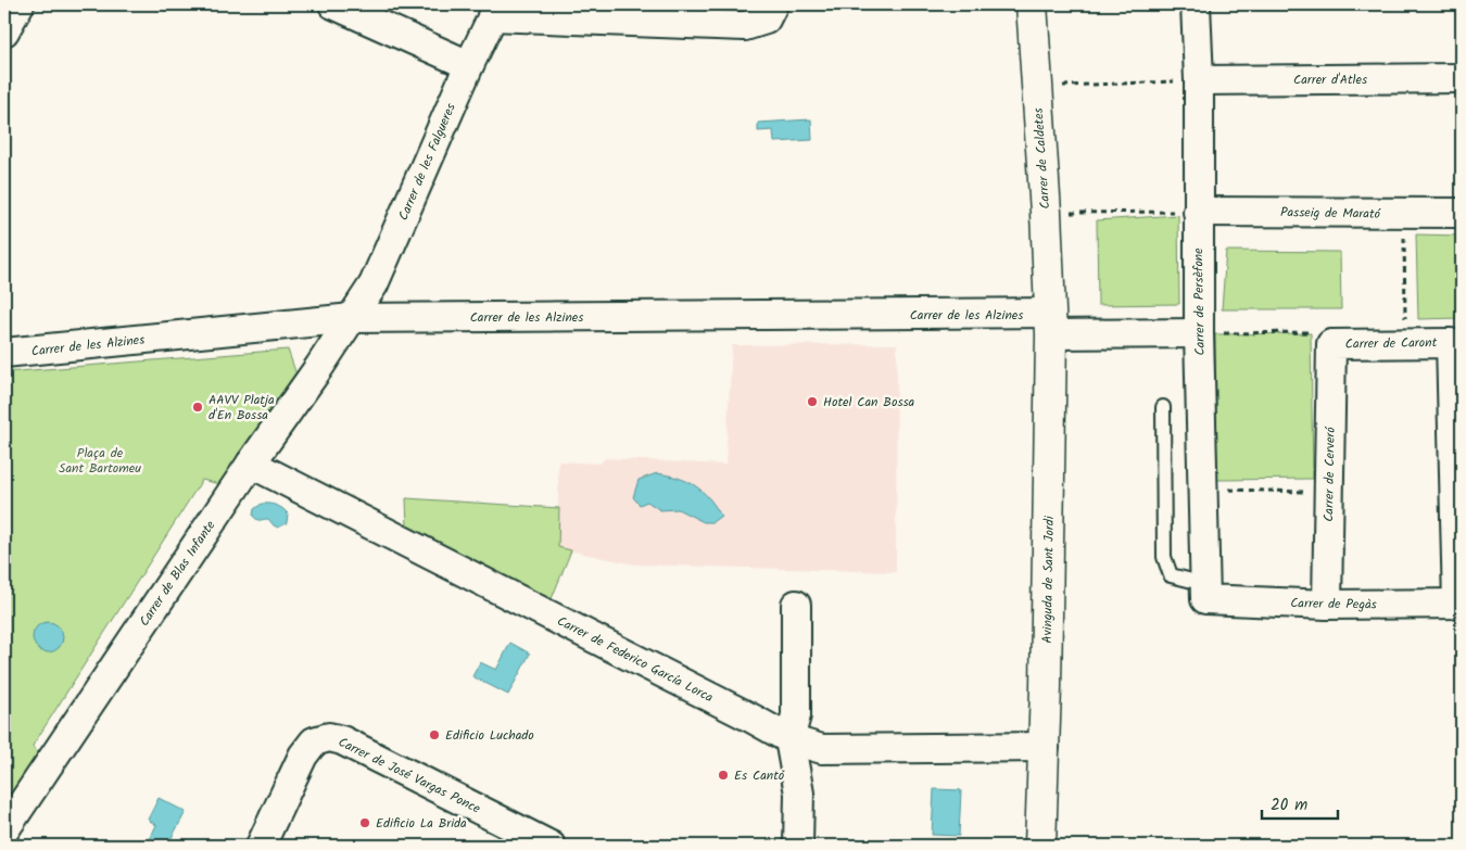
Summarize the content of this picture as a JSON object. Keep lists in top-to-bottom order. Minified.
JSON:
{"streets":{"street":["Carrer d'Atles","Carrer de Caldetes","Carrer de les Falgueres","Passeig de Marató","Carrer de Persèfone","Carrer de les Alzines","Carrer de Caront","Carrer de Cerveró","Carrer de Blas Infante","Avinguda de Sant Jordi","Carrer de Pegàs","Carrer de Federico García Lorca","Carrer de José Vargas Ponce"]},"crossings":[["Carrer d'Atles","Carrer de Persèfone"],["Carrer de Caldetes","Carrer de les Alzines"],["Carrer de Caldetes","Avinguda de Sant Jordi"],["Carrer de les Falgueres","Carrer de les Alzines"],["Carrer de les Falgueres","Carrer de Blas Infante"],["Passeig de Marató","Carrer de Persèfone"],["Carrer de Persèfone","Carrer de les Alzines"],["Carrer de Persèfone","Carrer de Pegàs"],["Carrer de les Alzines","Carrer de Blas Infante"],["Carrer de les Alzines","Avinguda de Sant Jordi"],["Carrer de Caront","Carrer de Cerveró"],["Carrer de Caront","Carrer de Pegàs"],["Carrer de Cerveró","Carrer de Pegàs"],["Carrer de Blas Infante","Carrer de Federico García Lorca"],["Avinguda de Sant Jordi","Carrer de Federico García Lorca"]],"parks":["Plaça de Sant Bartomeu"],"places":["Hotel Can Bossa","AAVV Platja d'En Bossa","Edificio Luchado","Es Cantó","Edificio La Brida"],"scale_bar":"20 m"}
